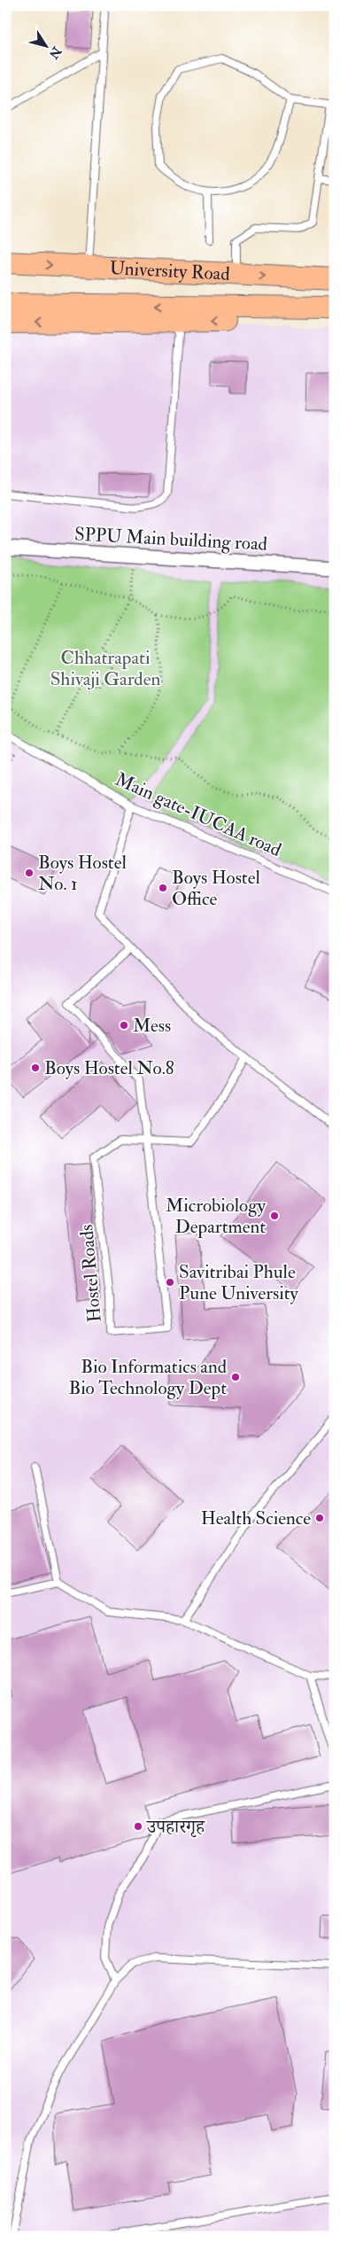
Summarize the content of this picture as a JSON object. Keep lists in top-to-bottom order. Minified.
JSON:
{"streets":{"main road":["University Road"],"street":["SPPU Main building road"],"lane":["Main gate-IUCAA road","Hostel Roads"]},"parks":["Chhatrapati Shivaji Garden"],"places":["Boys Hostel No. 1","Boys Hostel Office","Mess","Boys Hostel No.8","Microbiology Department","Savitribai Phule Pune University","Bio Informatics and Bio Technology Dept","Health Science","उपहारगृह"],"north":"bottom right"}
